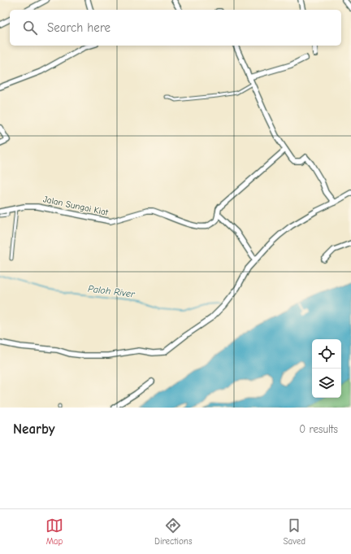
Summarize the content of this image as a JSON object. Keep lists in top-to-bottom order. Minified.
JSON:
{"streets":{"street":["Jalan Sungai Kiat"]},"water":["Paloh River"],"page":{"search":"Search here","heading":["Nearby","0 results"],"nav":["Map","Directions","Saved"]}}
